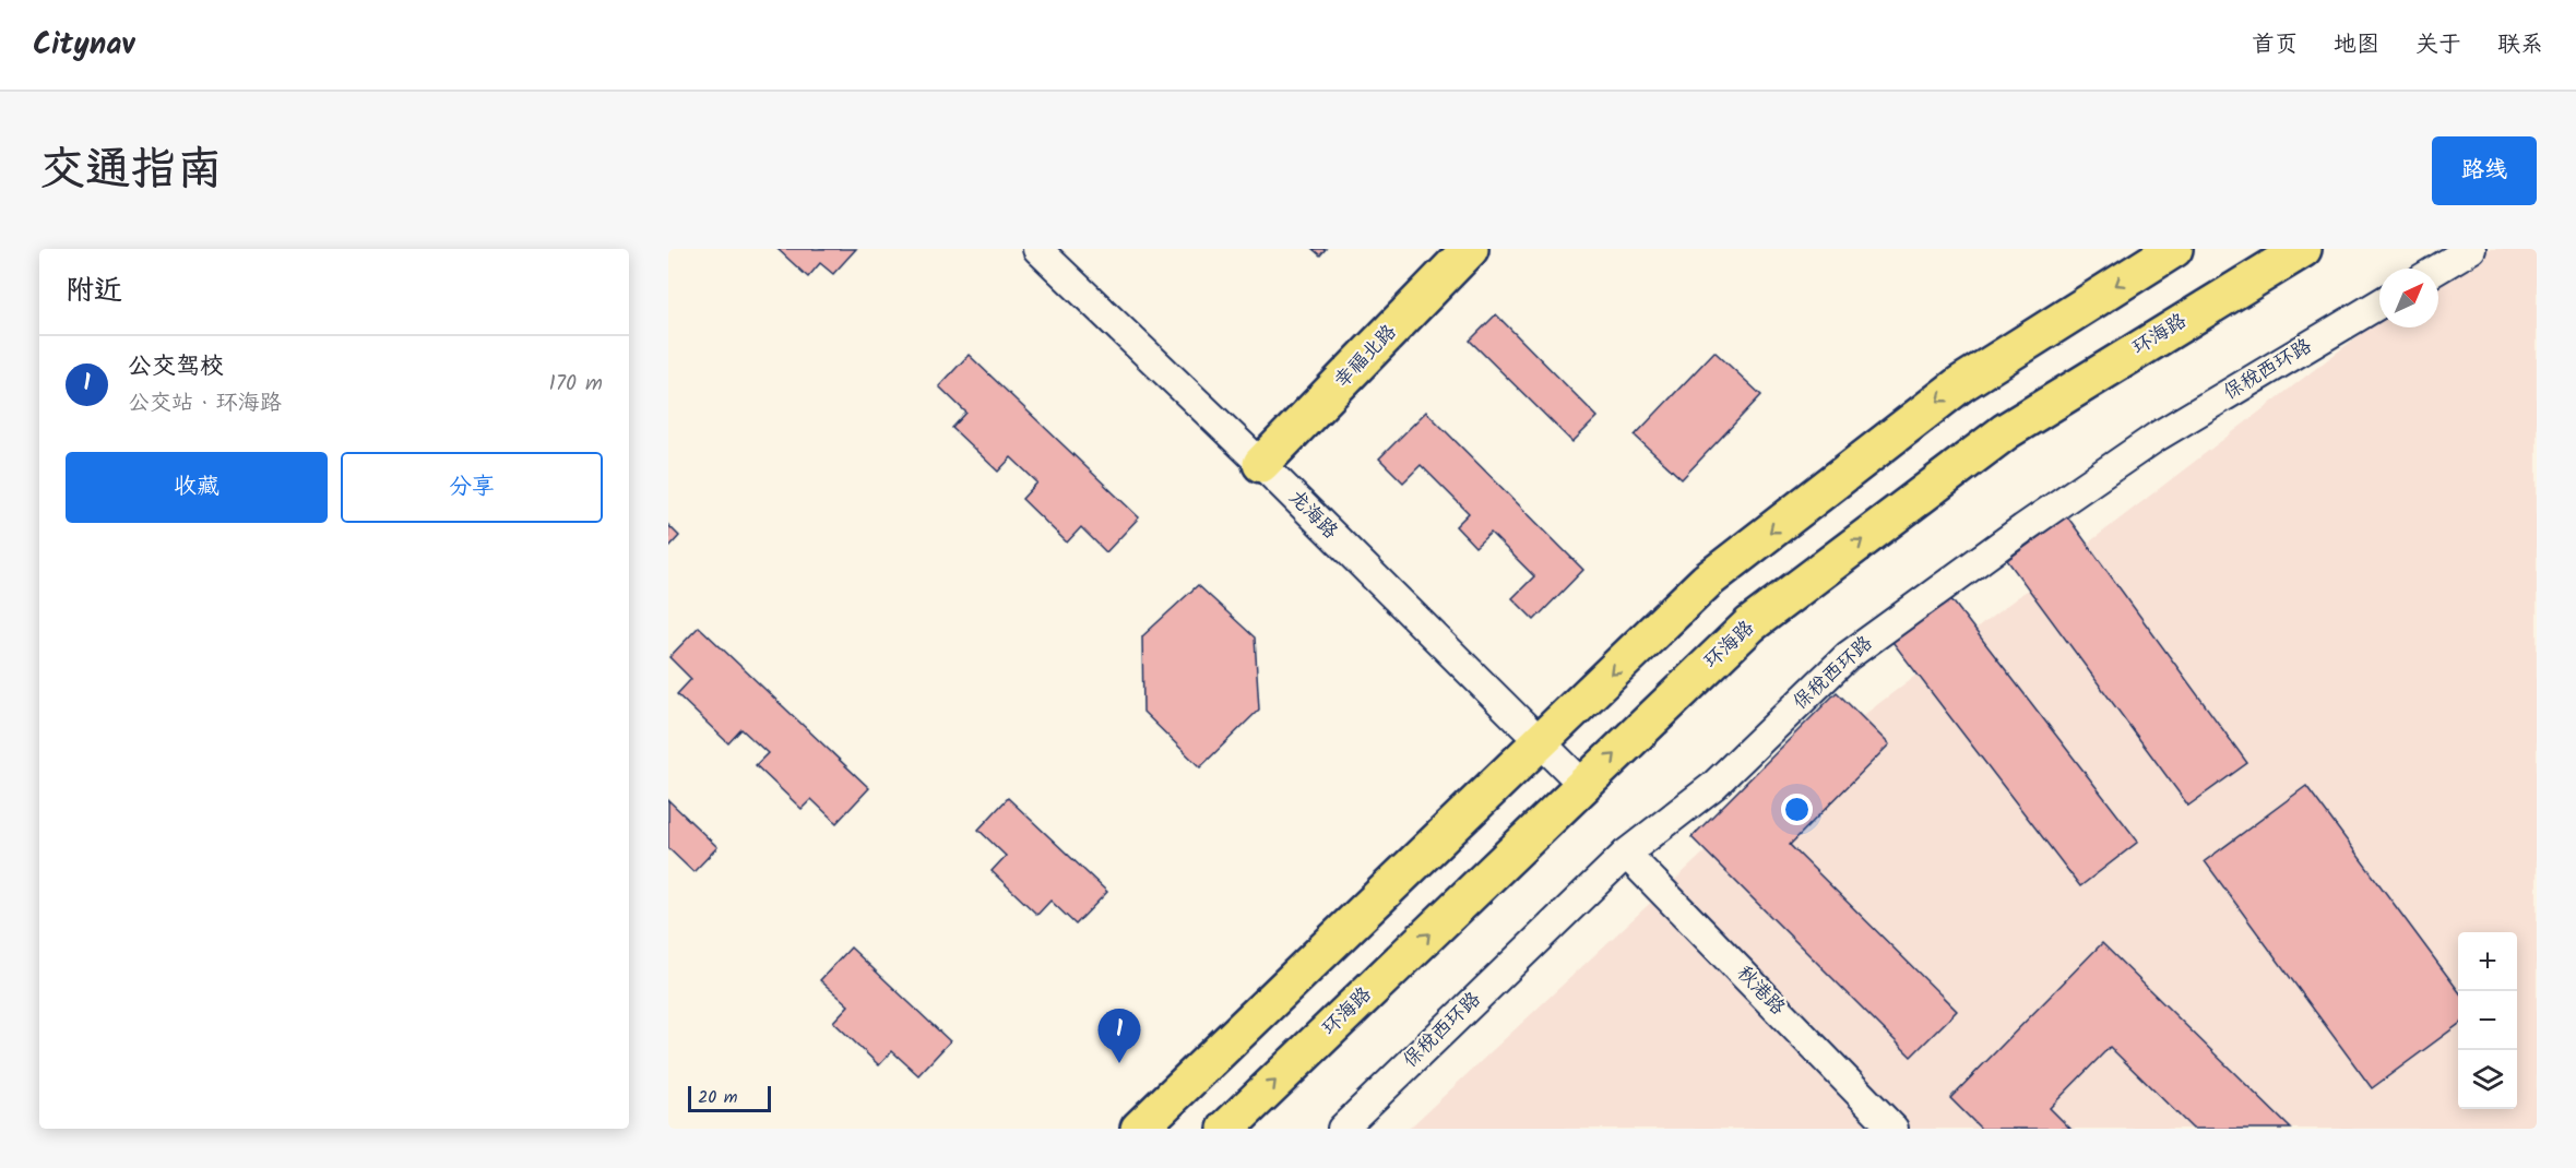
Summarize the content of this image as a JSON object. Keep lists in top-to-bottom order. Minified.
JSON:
{"streets":{"main road":["环海路","幸福北路"],"street":["保税西环路","龙海路","秋港路"]},"crossings":[["环海路","龙海路"],["幸福北路","龙海路"],["保税西环路","秋港路"]],"scale_bar":"20 m","north":"top right","page":{"header":"Citynav","nav":["首页","地图","关于","联系"],"title":"交通指南","buttons":["路线",["收藏","分享"]],"heading":"附近","list":[{"mark":"1","name":"公交驾校","note":"公交站 · 环海路","value":"170 m"}],"map_buttons":["+","−"],"pins":"1","scale":"20 m"}}
